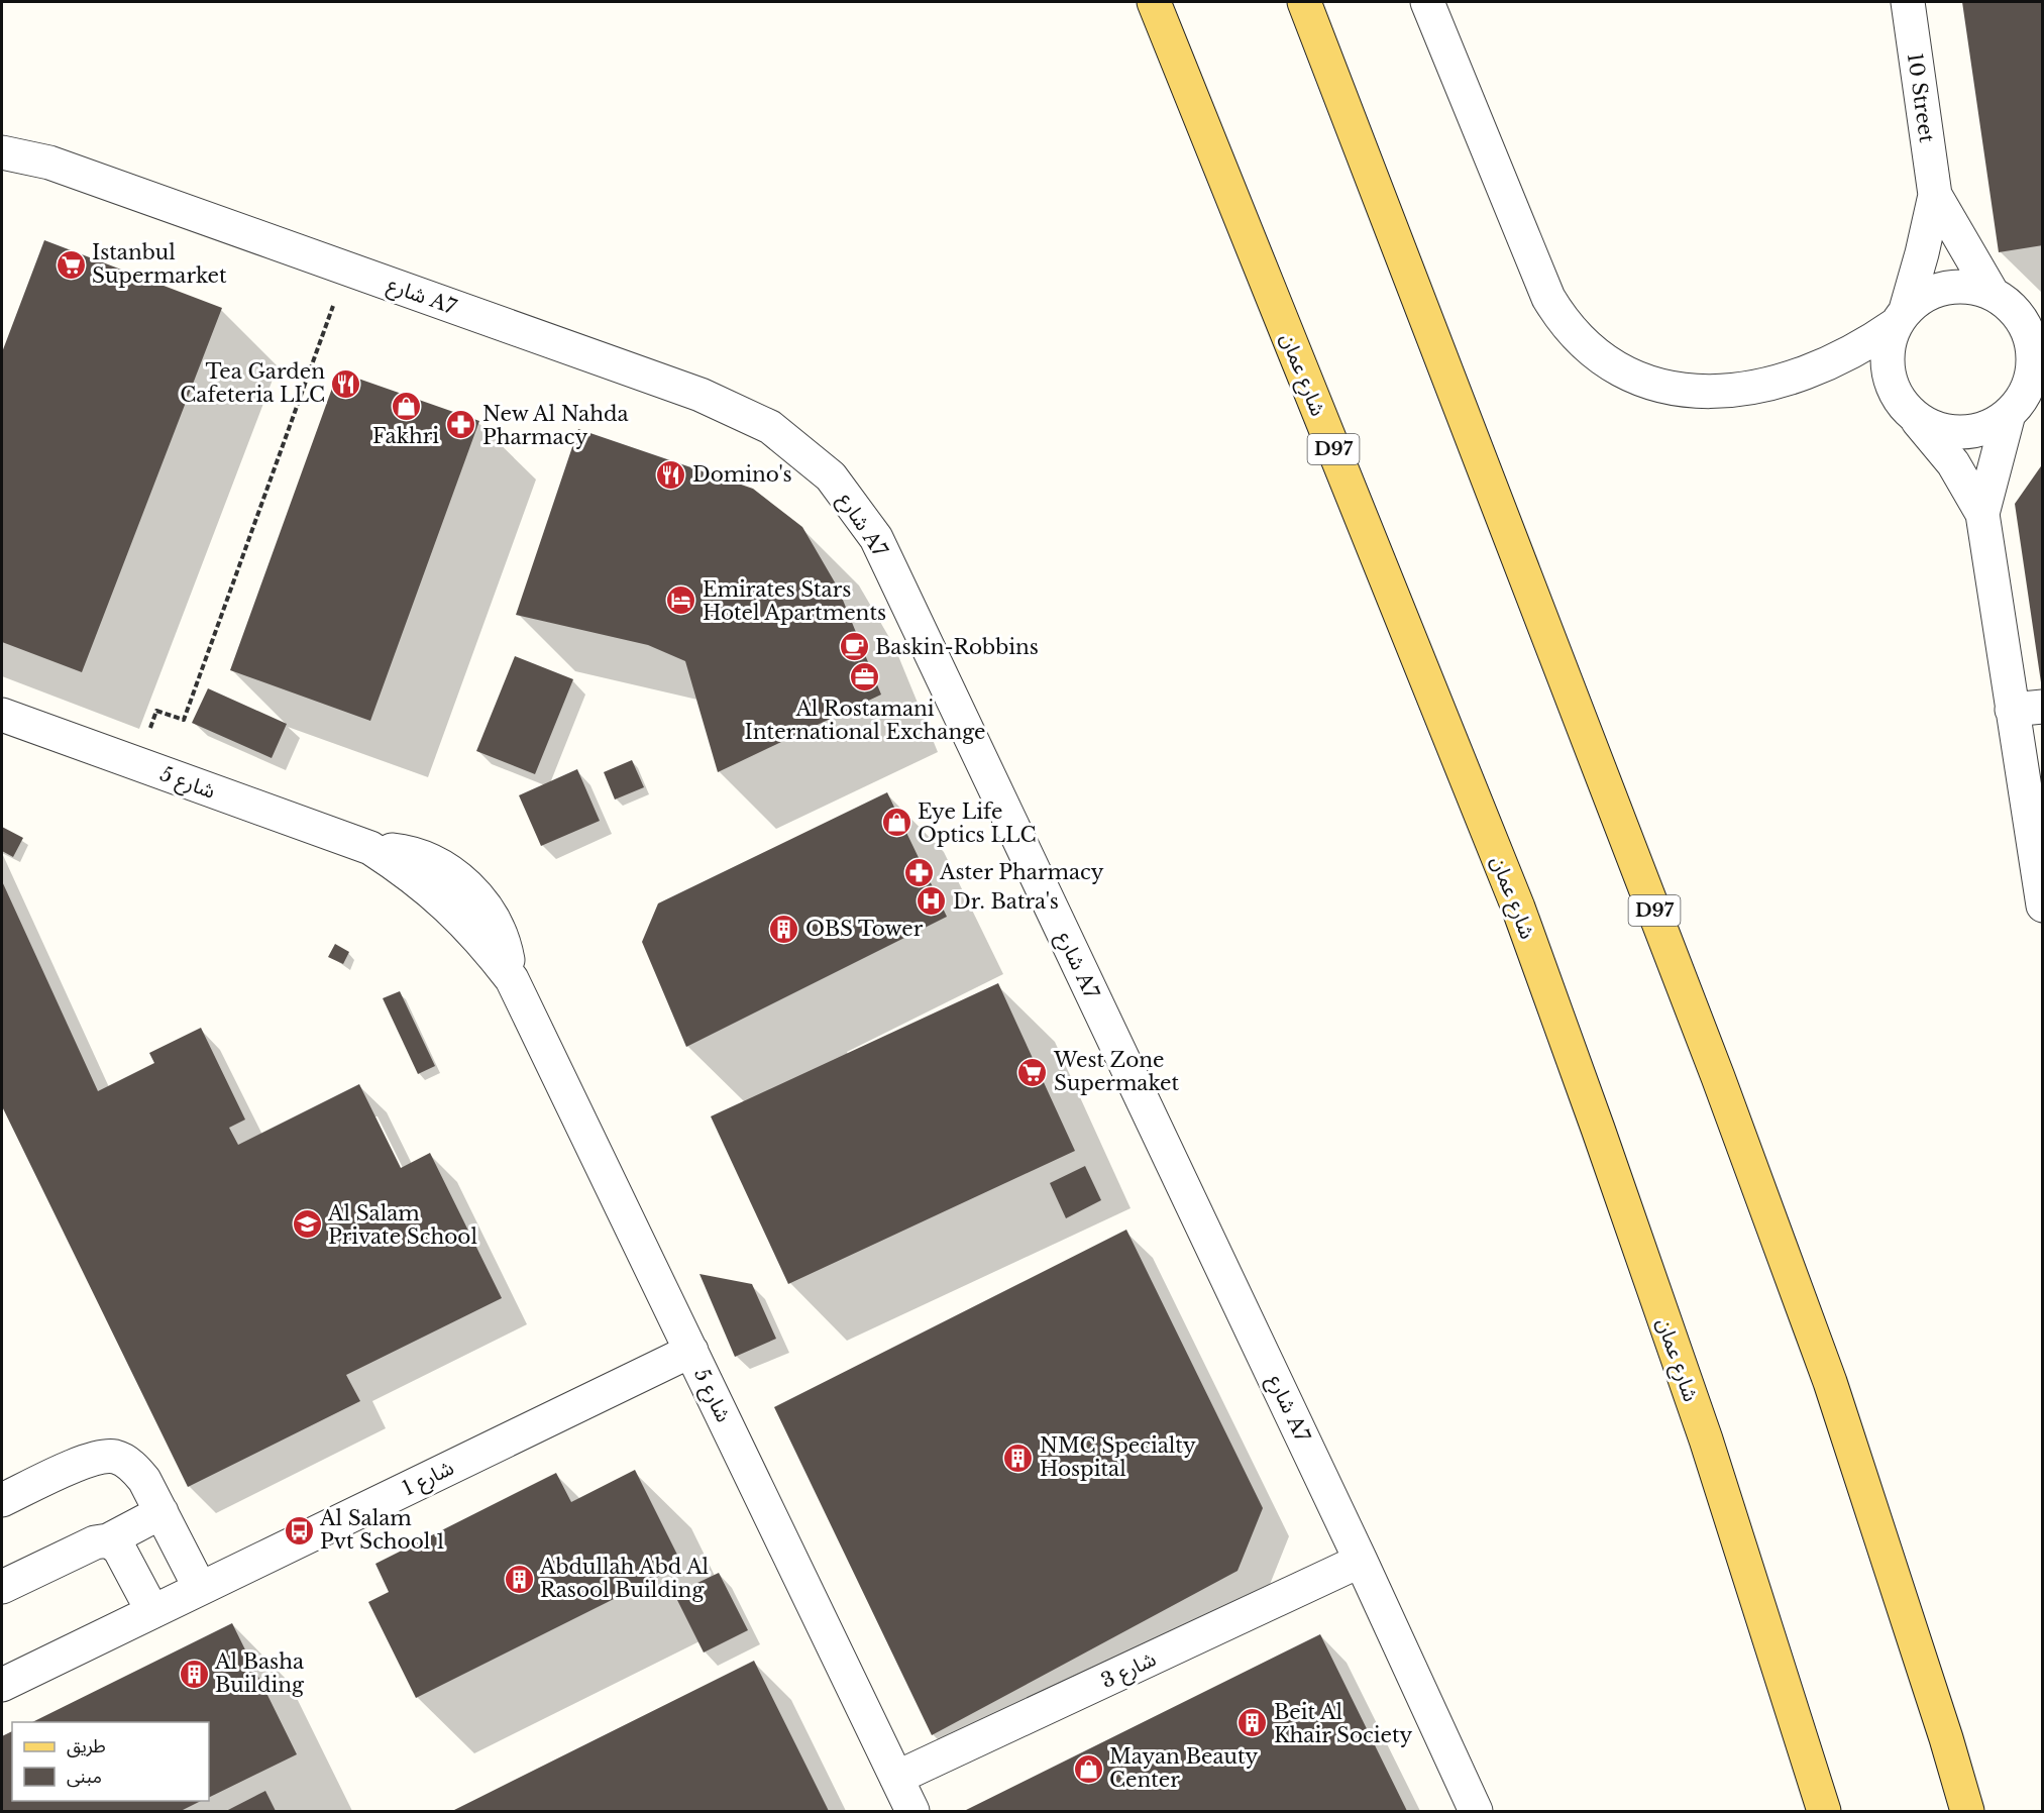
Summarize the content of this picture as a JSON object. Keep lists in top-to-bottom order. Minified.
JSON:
{"streets":{"main road":["شارع عمان","D97"],"street":["10 Street","شارع A7","شارع 5","شارع 1","شارع 3"]},"crossings":[["شارع A7","شارع 3"],["شارع 5","شارع 1"],["شارع 5","شارع 3"]],"places":{"supermarket":["Istanbul Supermarket","West Zone Supermaket"],"restaurant":["Tea Garden Cafeteria LLC","Domino's"],"shop":["Fakhri","Eye Life Optics LLC","Mayan Beauty Center"],"pharmacy":["New Al Nahda Pharmacy","Aster Pharmacy"],"hotel":["Emirates Stars Hotel Apartments"],"cafe":["Baskin-Robbins"],"office":["Al Rostamani International Exchange"],"hospital":["Dr. Batra's"],"building":["OBS Tower","NMC Specialty Hospital","Abdullah Abd Al Rasool Building","Al Basha Building","Beit Al Khair Society"],"school or university":["Al Salam Private School"],"bus stop":["Al Salam Pvt School 1"]},"legend":["طريق","مبنى"]}
